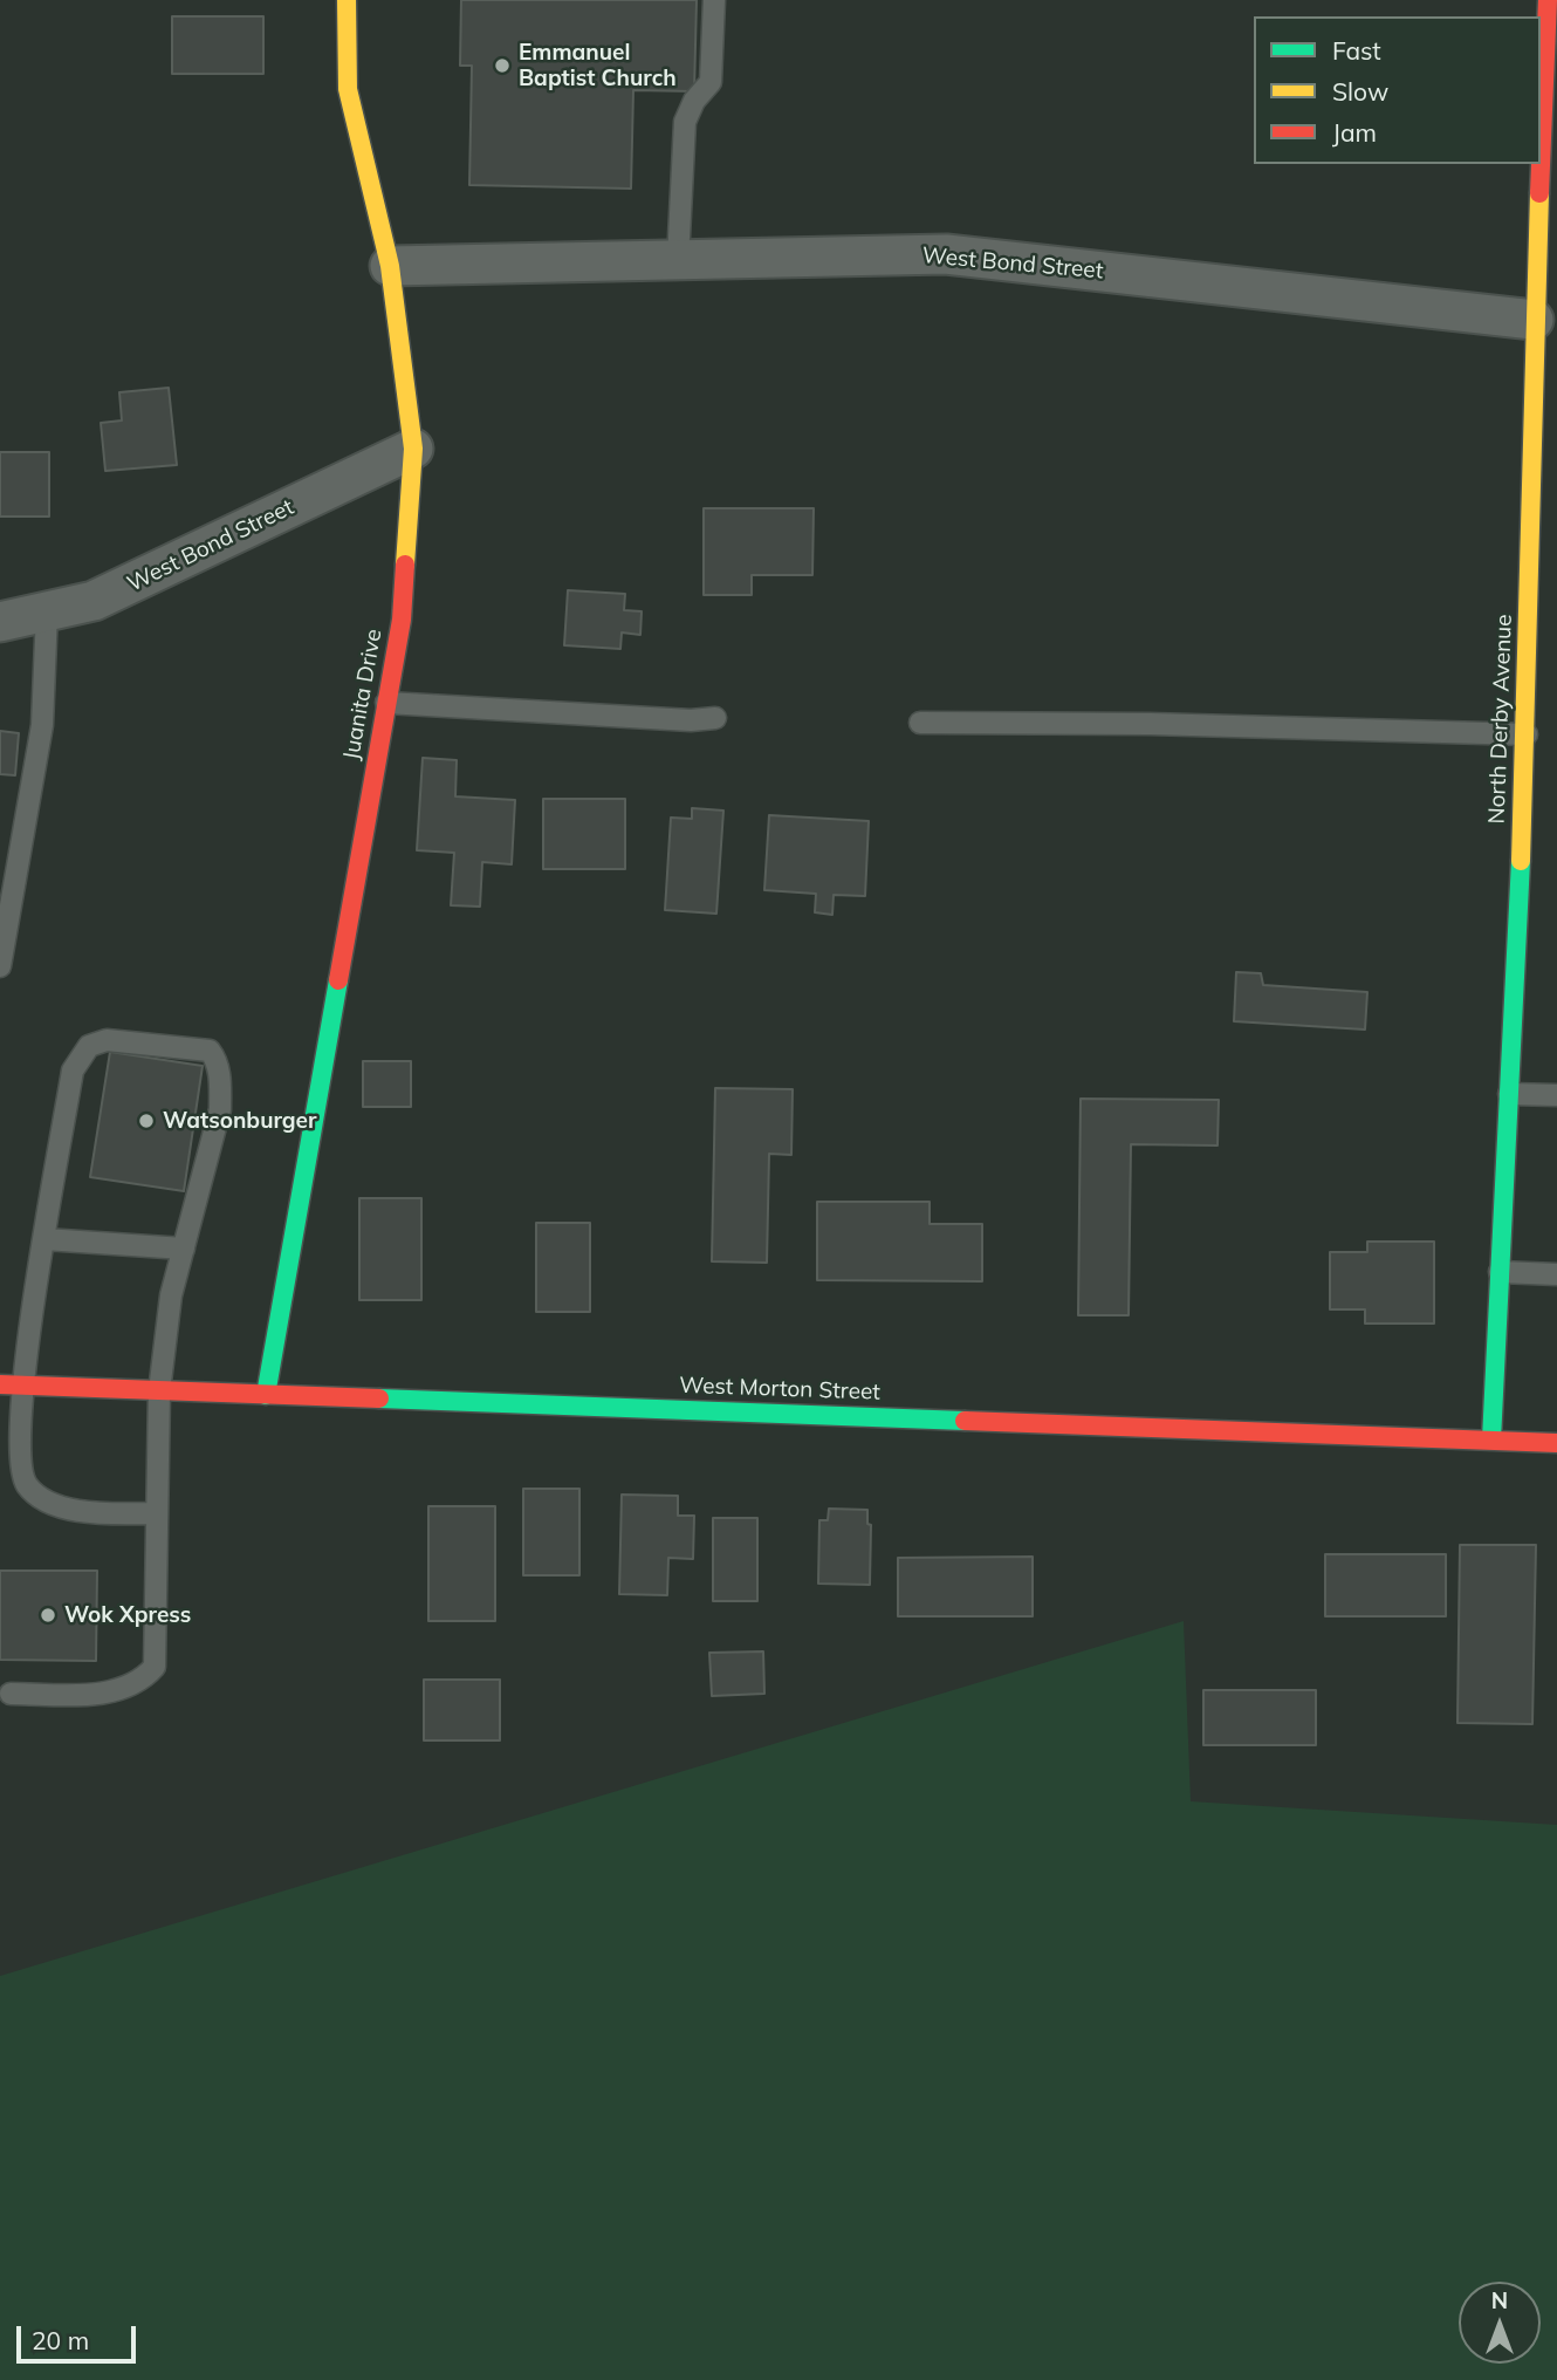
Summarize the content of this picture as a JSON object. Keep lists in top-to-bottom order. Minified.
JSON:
{"streets":{"street":["West Bond Street","Juanita Drive","North Derby Avenue","West Morton Street"]},"crossings":[["West Bond Street","Juanita Drive"],["West Bond Street","North Derby Avenue"],["Juanita Drive","West Morton Street"],["North Derby Avenue","West Morton Street"]],"places":["Emmanuel Baptist Church","Watsonburger","Wok Xpress"],"legend":["Fast","Slow","Jam"],"scale_bar":"20 m","north":"top"}
